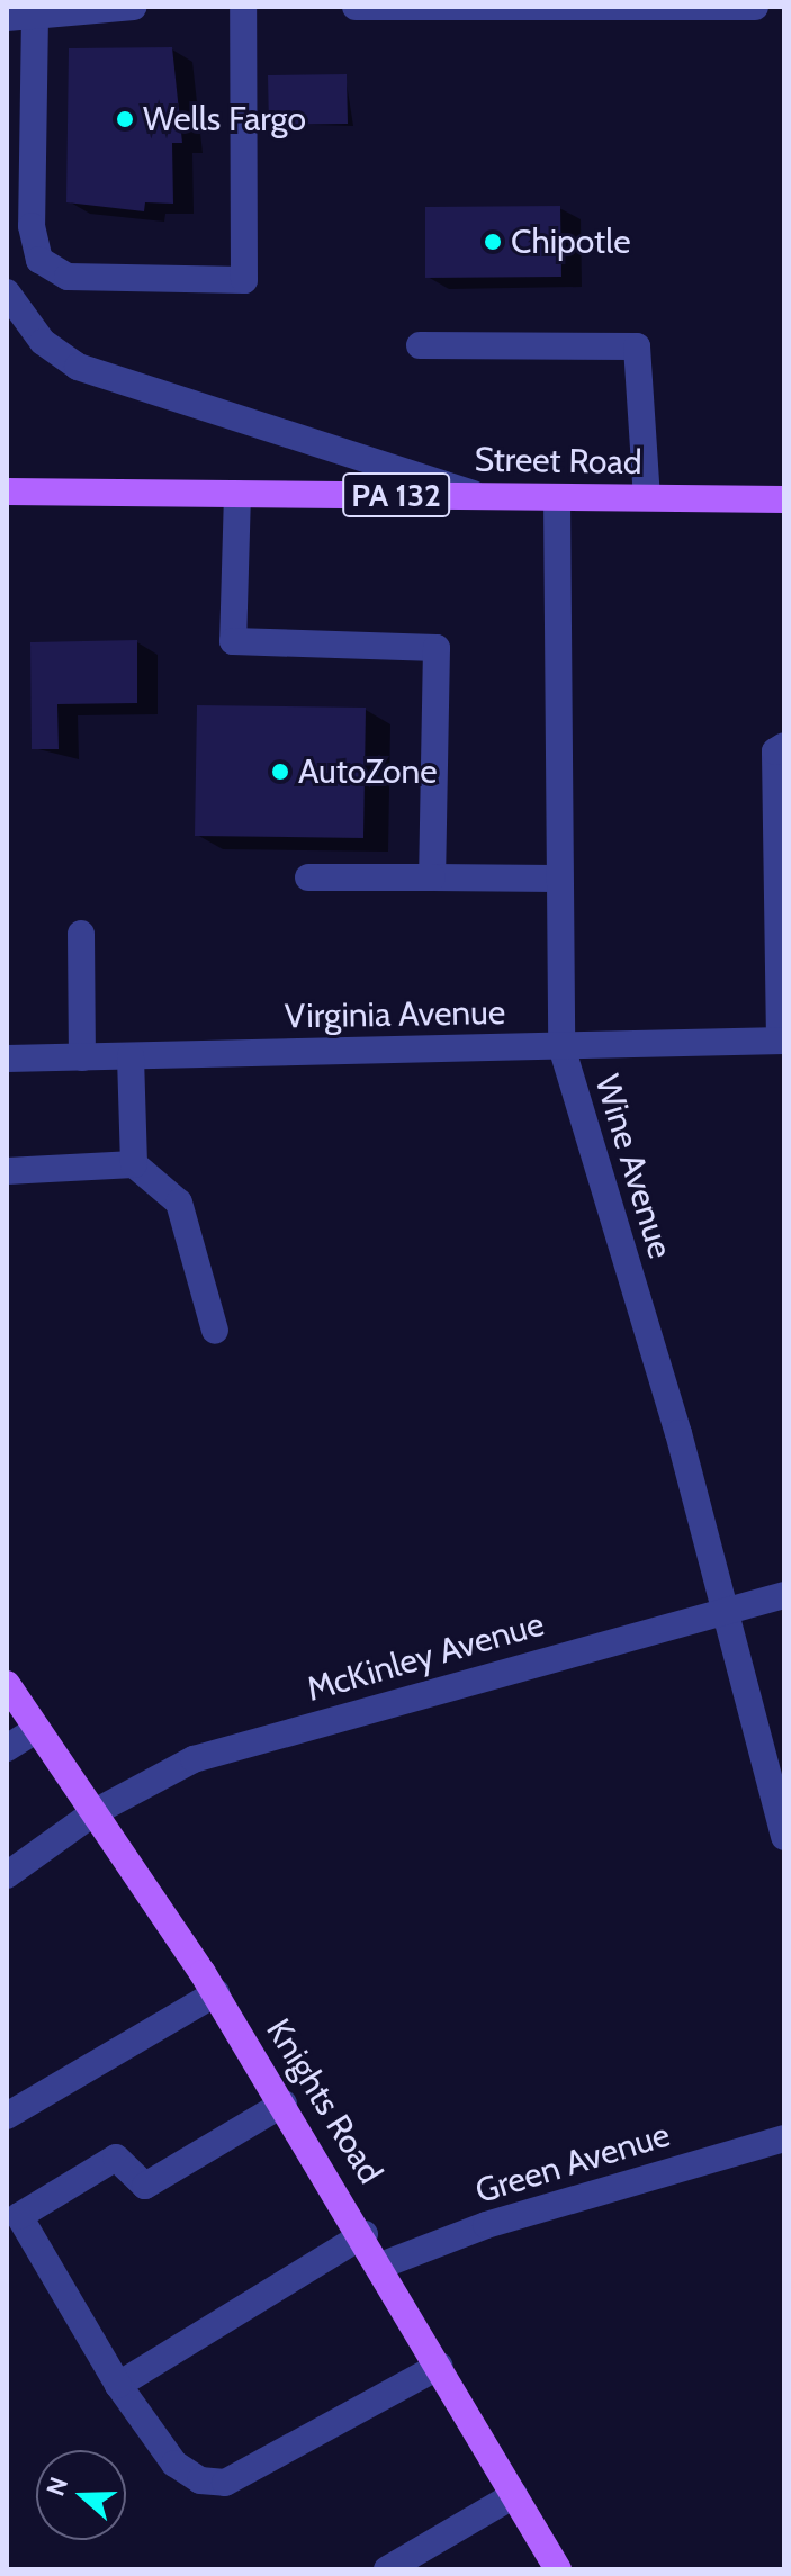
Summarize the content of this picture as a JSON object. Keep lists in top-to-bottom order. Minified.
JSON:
{"streets":{"main road":["Street Road","PA 132","Knights Road"],"street":["Virginia Avenue","Wine Avenue","McKinley Avenue","Green Avenue"]},"crossings":[["Street Road","Wine Avenue"],["Virginia Avenue","Wine Avenue"],["Wine Avenue","McKinley Avenue"],["McKinley Avenue","Knights Road"],["Knights Road","Green Avenue"]],"places":["Wells Fargo","Chipotle","AutoZone"],"north":"left"}
